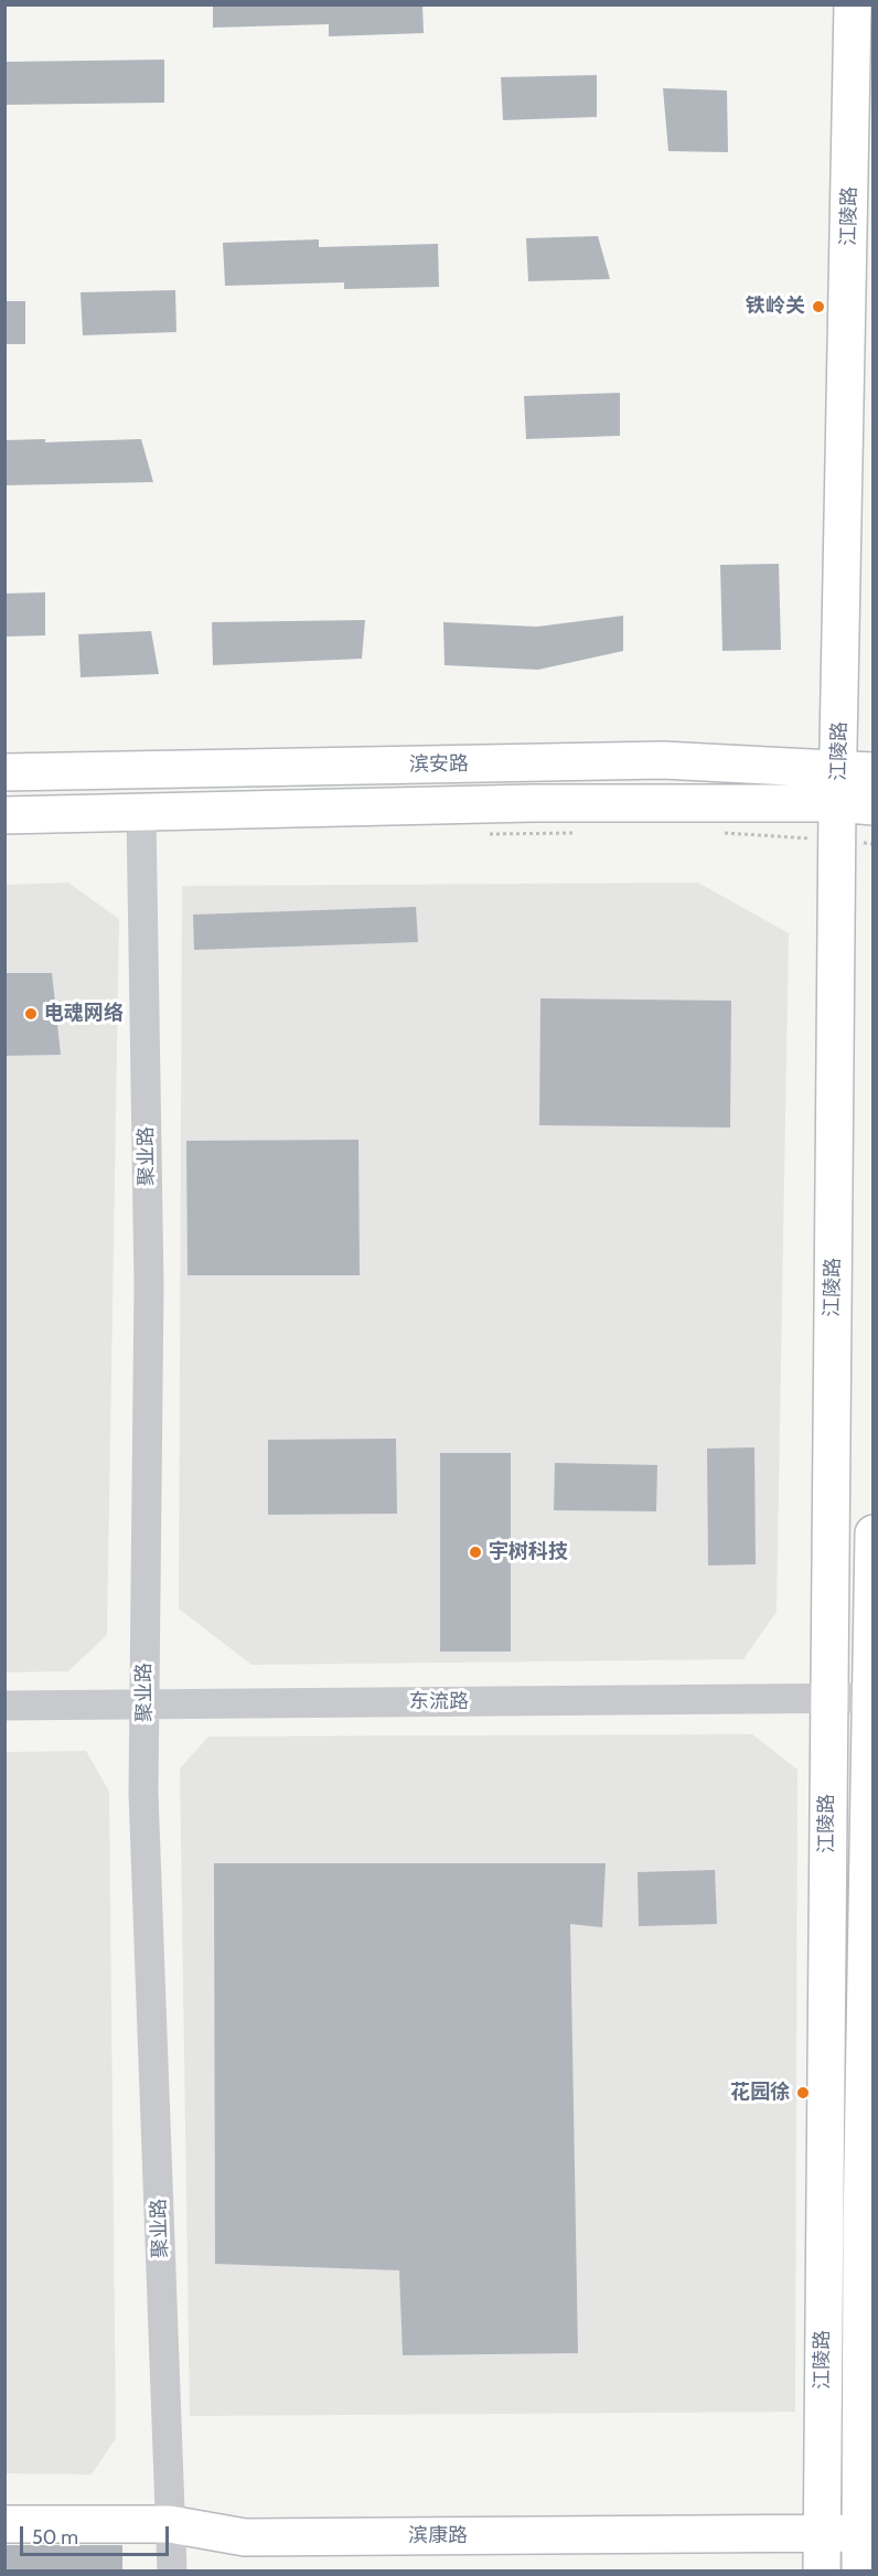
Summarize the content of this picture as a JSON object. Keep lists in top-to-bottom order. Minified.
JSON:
{"streets":{"main road":["江陵路","滨安路","滨康路"],"street":["聚业路","东流路"]},"crossings":[["江陵路","滨安路"],["江陵路","东流路"],["江陵路","滨康路"],["滨安路","聚业路"],["聚业路","东流路"],["聚业路","滨康路"]],"places":["铁岭关","电魂网络","宇树科技","花园徐"],"scale_bar":"50 m"}
